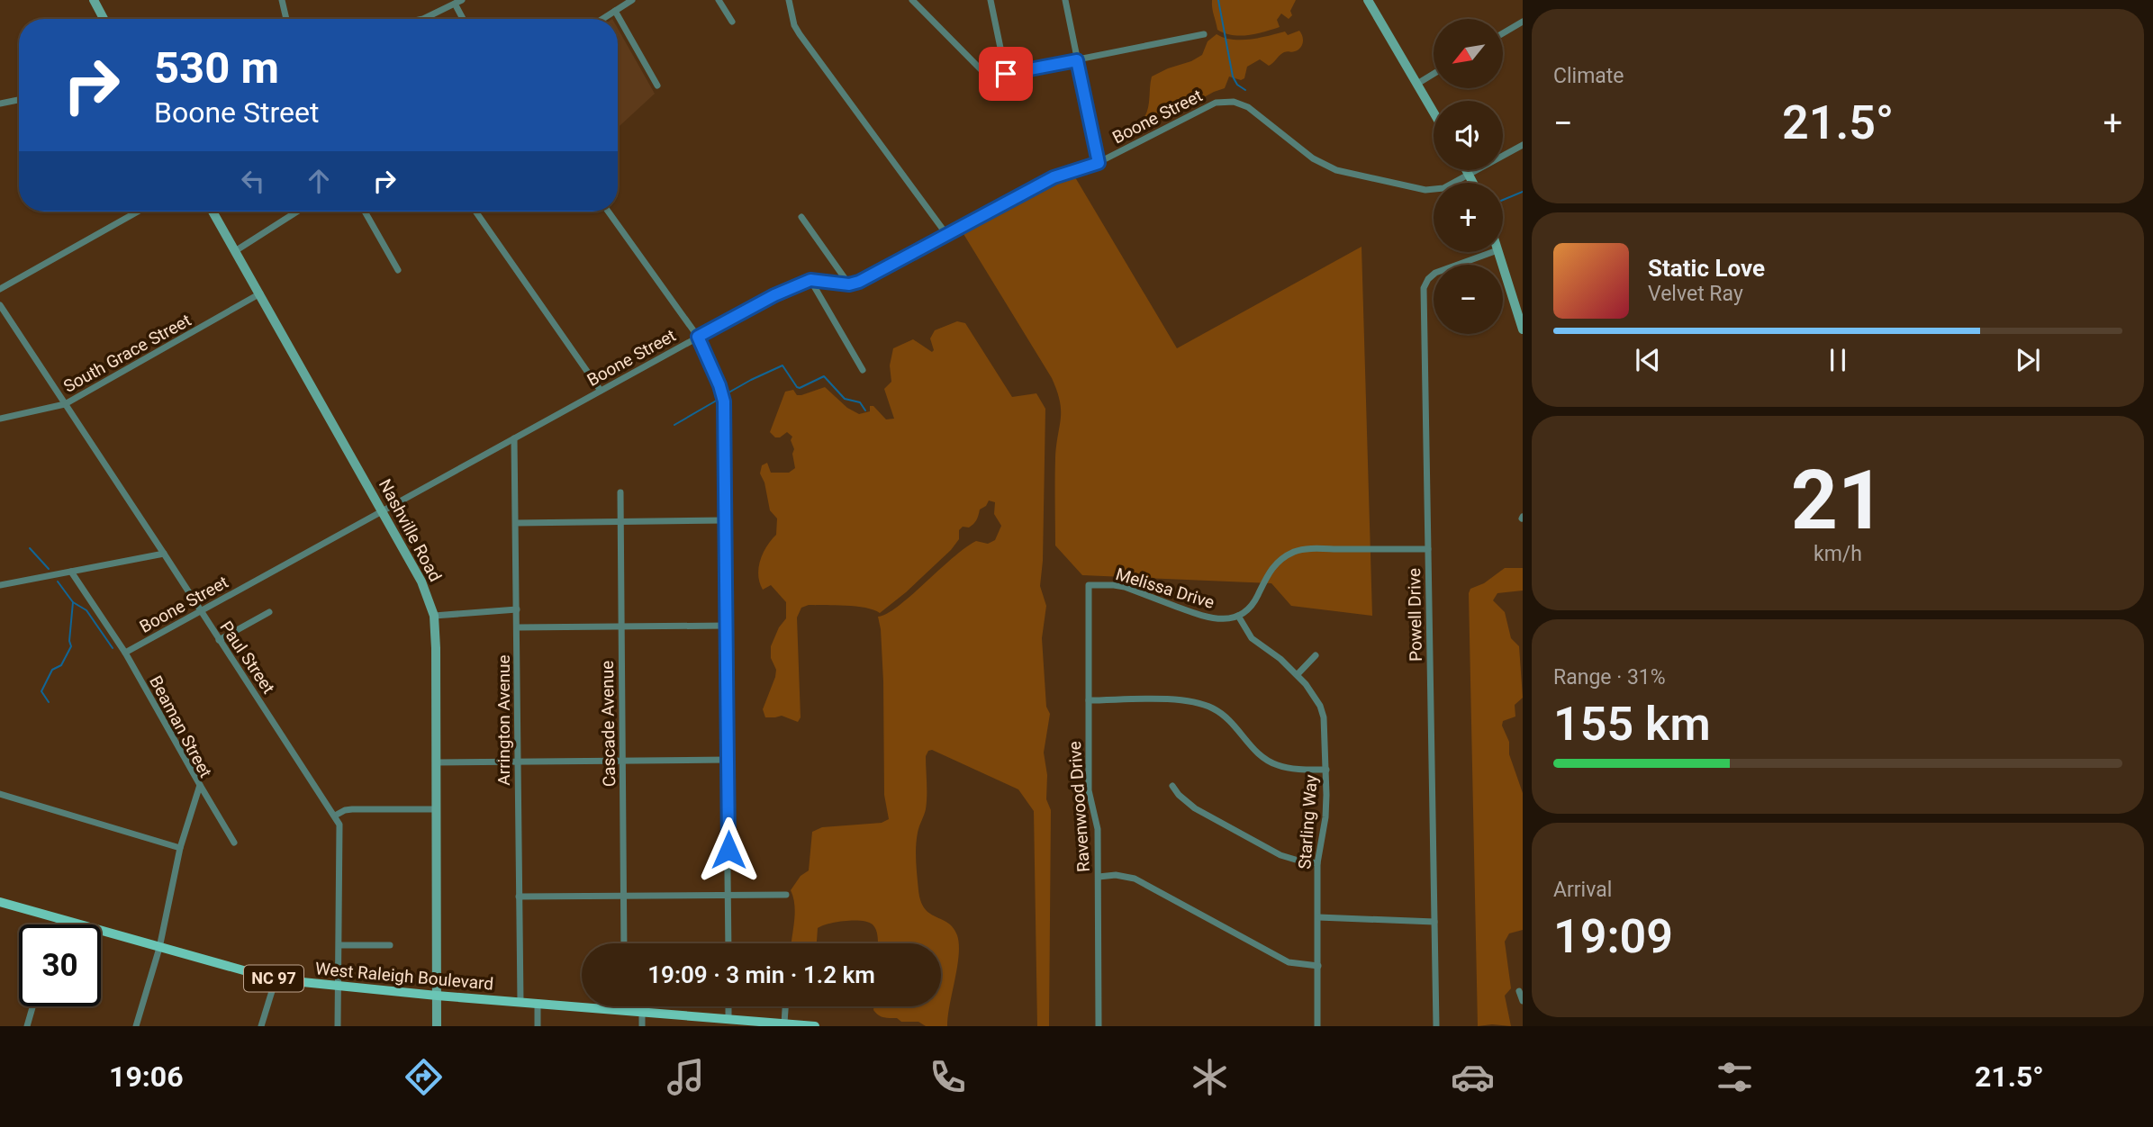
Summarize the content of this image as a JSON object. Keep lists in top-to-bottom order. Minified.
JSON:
{"streets":{"main road":["Nashville Road","West Raleigh Boulevard","NC 97"],"street":["Boone Street","South Grace Street","Melissa Drive","Powell Drive","Paul Street","Arrington Avenue","Cascade Avenue","Beaman Street","Ravenwood Drive","Starling Way"]},"crossings":[["Boone Street","Nashville Road"],["Boone Street","Paul Street"],["Boone Street","Arrington Avenue"],["Boone Street","Beaman Street"],["South Grace Street","Nashville Road"],["South Grace Street","Paul Street"],["Nashville Road","West Raleigh Boulevard"],["Melissa Drive","Ravenwood Drive"],["Melissa Drive","Starling Way"],["Paul Street","West Raleigh Boulevard"],["Arrington Avenue","West Raleigh Boulevard"],["Beaman Street","West Raleigh Boulevard"]],"north":"bottom left","page":{"tile":["Climate",["21","km/h"],["Range · 31%","155 km"],["Arrival","19:09"]],"map_buttons":["+","−"],"turn":["530 m","Boone Street"],"heat":["−","21.5°","+"],"song":["Static Love","Velvet Ray"],"limit":"30","trip":"19:09 · 3 min · 1.2 km","tabs":["19:06","21.5°"]}}
